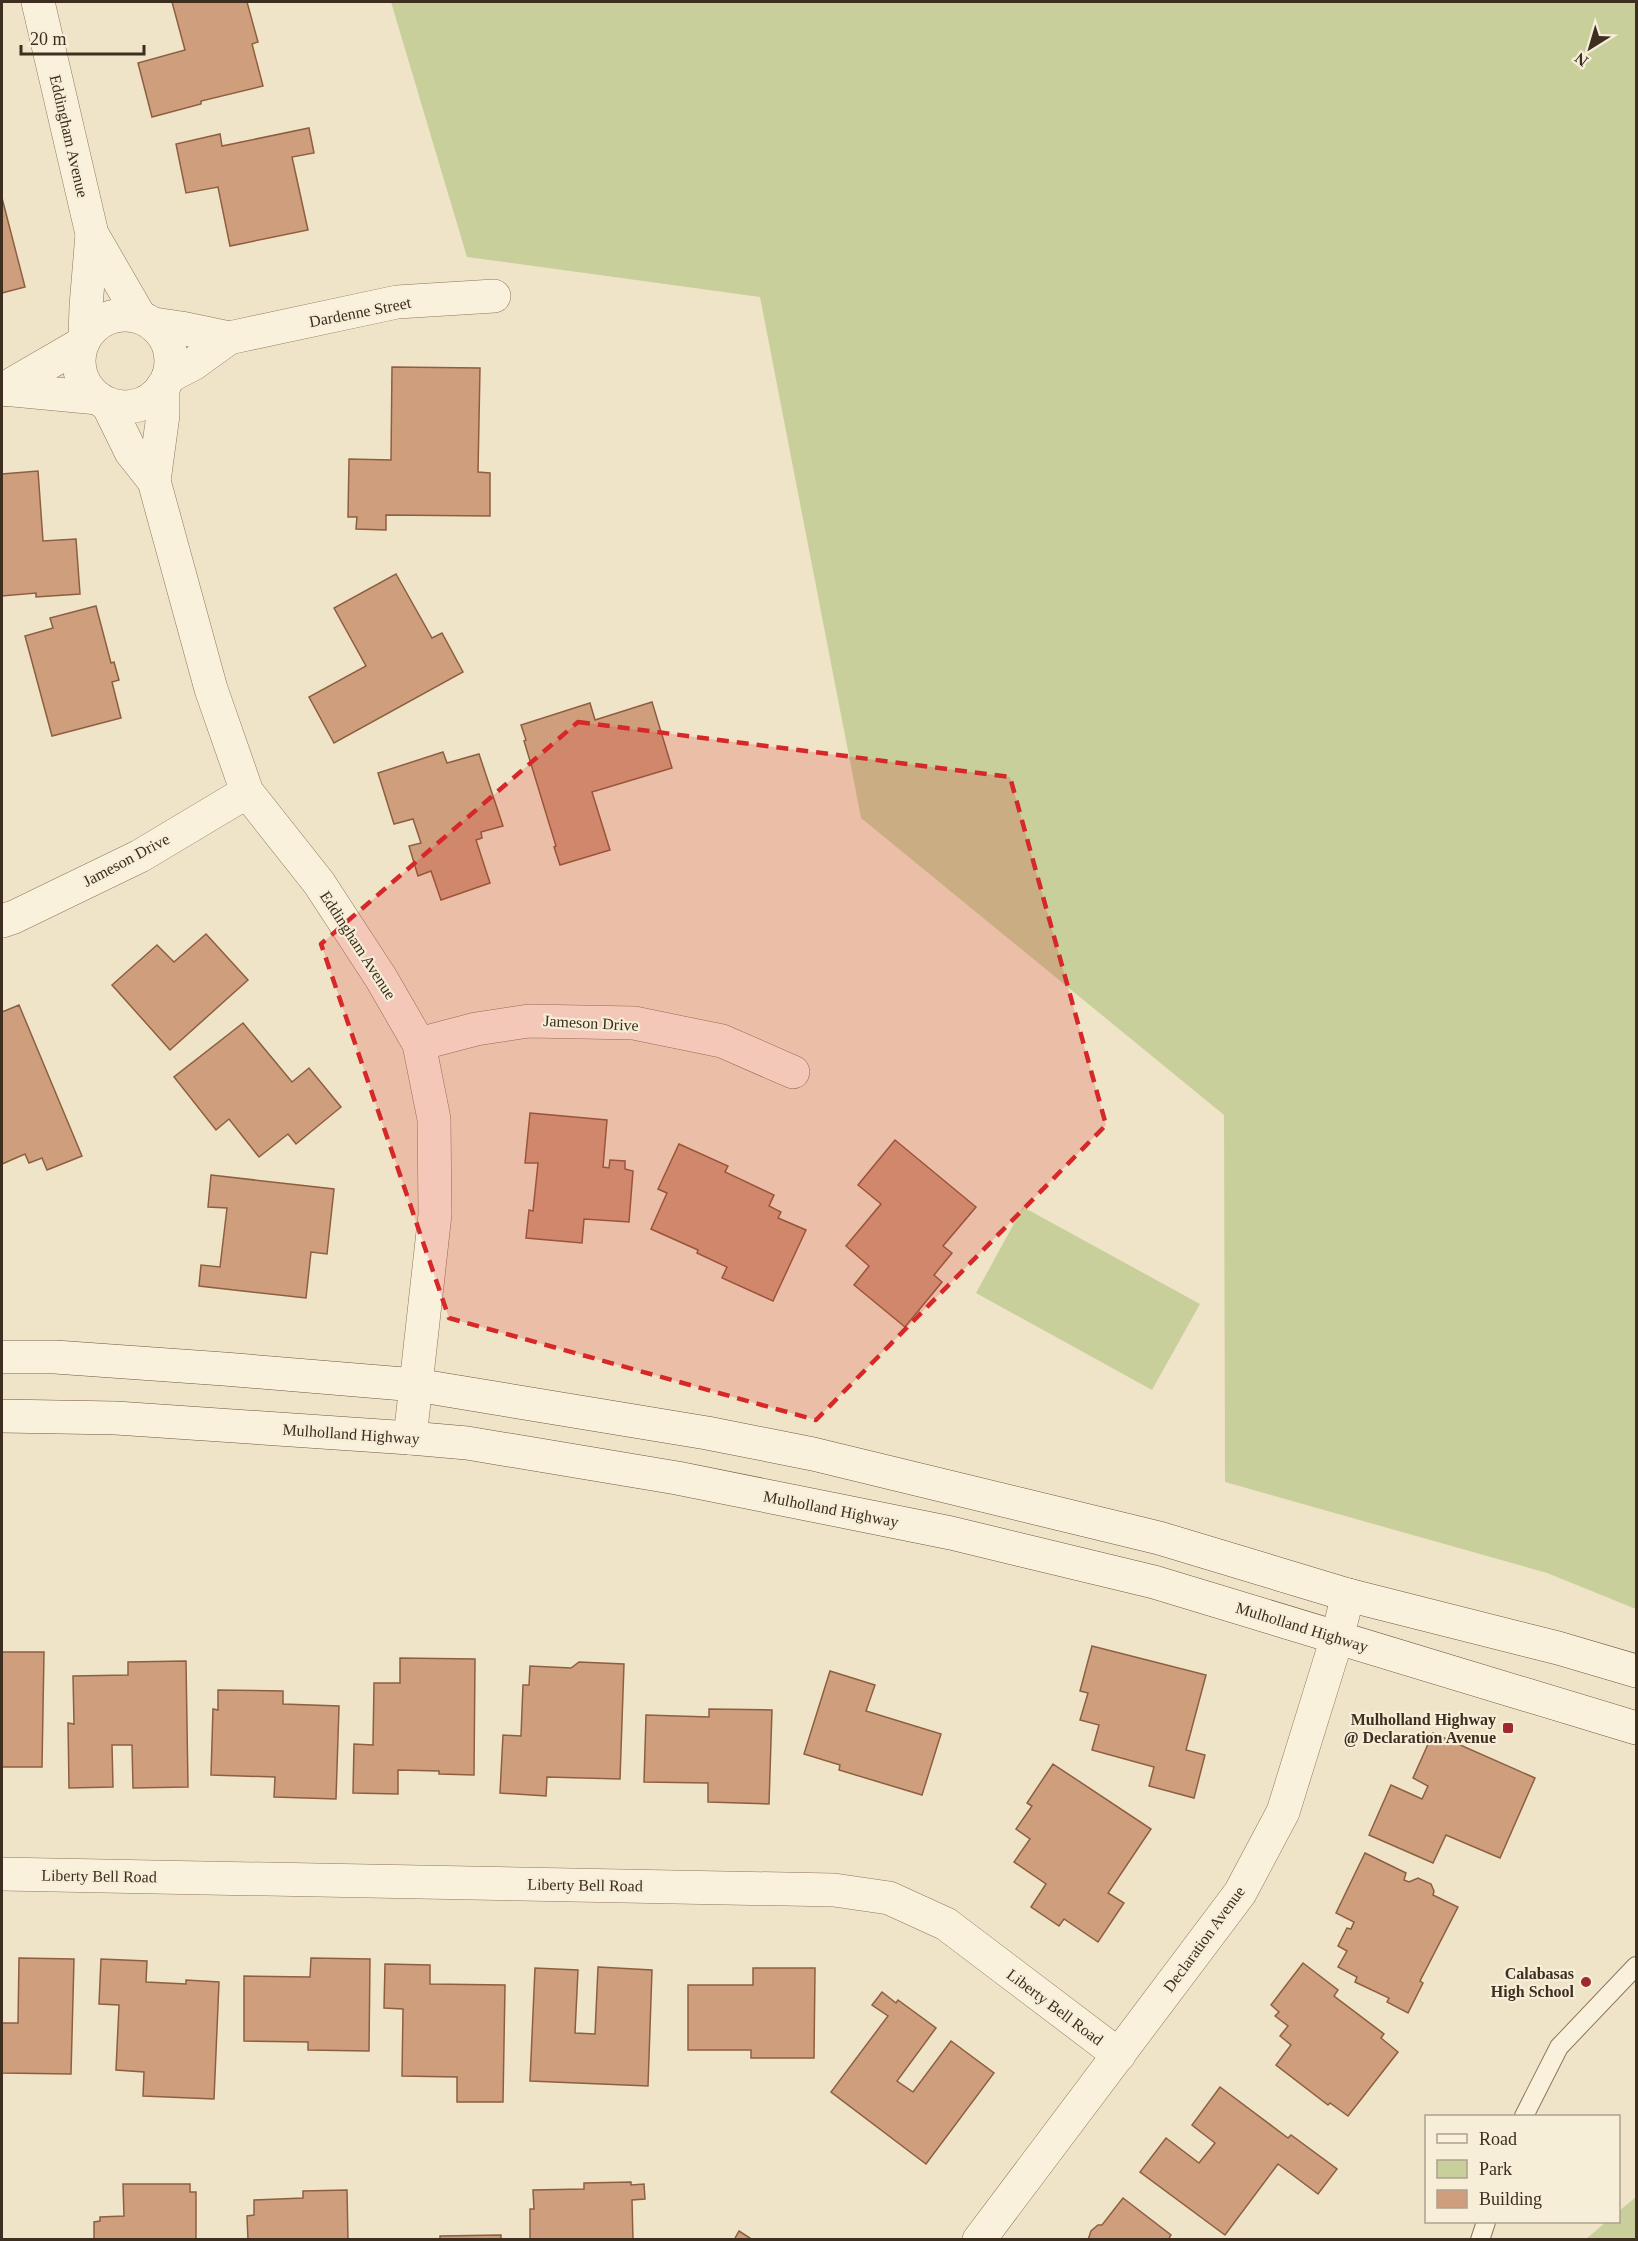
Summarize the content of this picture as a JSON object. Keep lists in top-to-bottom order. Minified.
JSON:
{"streets":{"street":["Eddingham Avenue","Dardenne Street","Jameson Drive","Mulholland Highway","Liberty Bell Road","Declaration Avenue"]},"crossings":[["Eddingham Avenue","Dardenne Street"],["Eddingham Avenue","Jameson Drive"],["Eddingham Avenue","Mulholland Highway"],["Mulholland Highway","Declaration Avenue"],["Liberty Bell Road","Declaration Avenue"]],"places":{"transit":["Mulholland Highway @ Declaration Avenue"],"other":["Calabasas High School"]},"legend":["Road","Park","Building"],"scale_bar":"20 m","north":"bottom left"}
